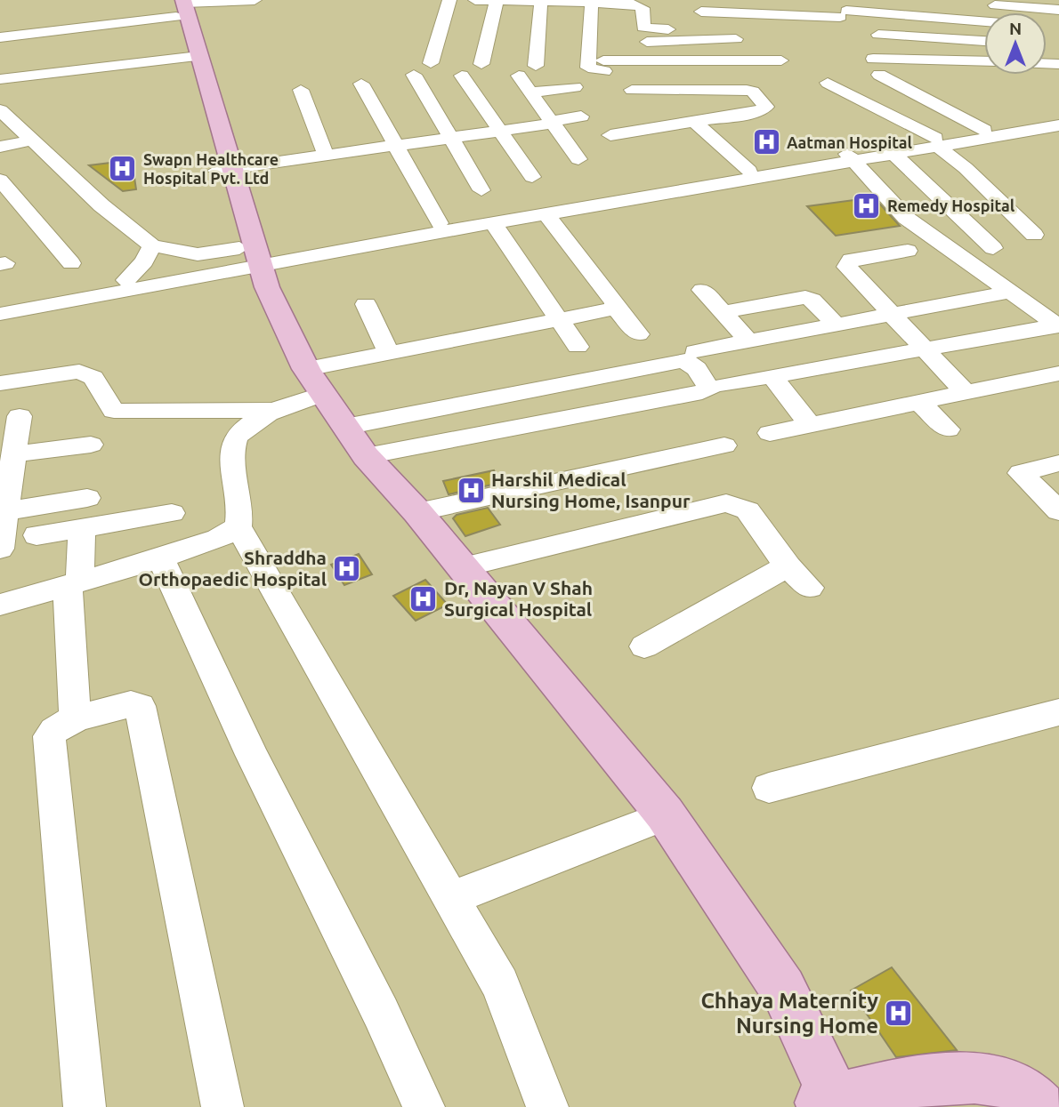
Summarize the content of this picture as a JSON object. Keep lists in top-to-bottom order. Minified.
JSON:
{"places":{"hospital":["Aatman Hospital","Swapn Healthcare Hospital Pvt. Ltd","Remedy Hospital","Harshil Medical Nursing Home, Isanpur","Shraddha Orthopaedic Hospital","Dr, Nayan V Shah Surgical Hospital","Chhaya Maternity Nursing Home"]},"north":"top"}
